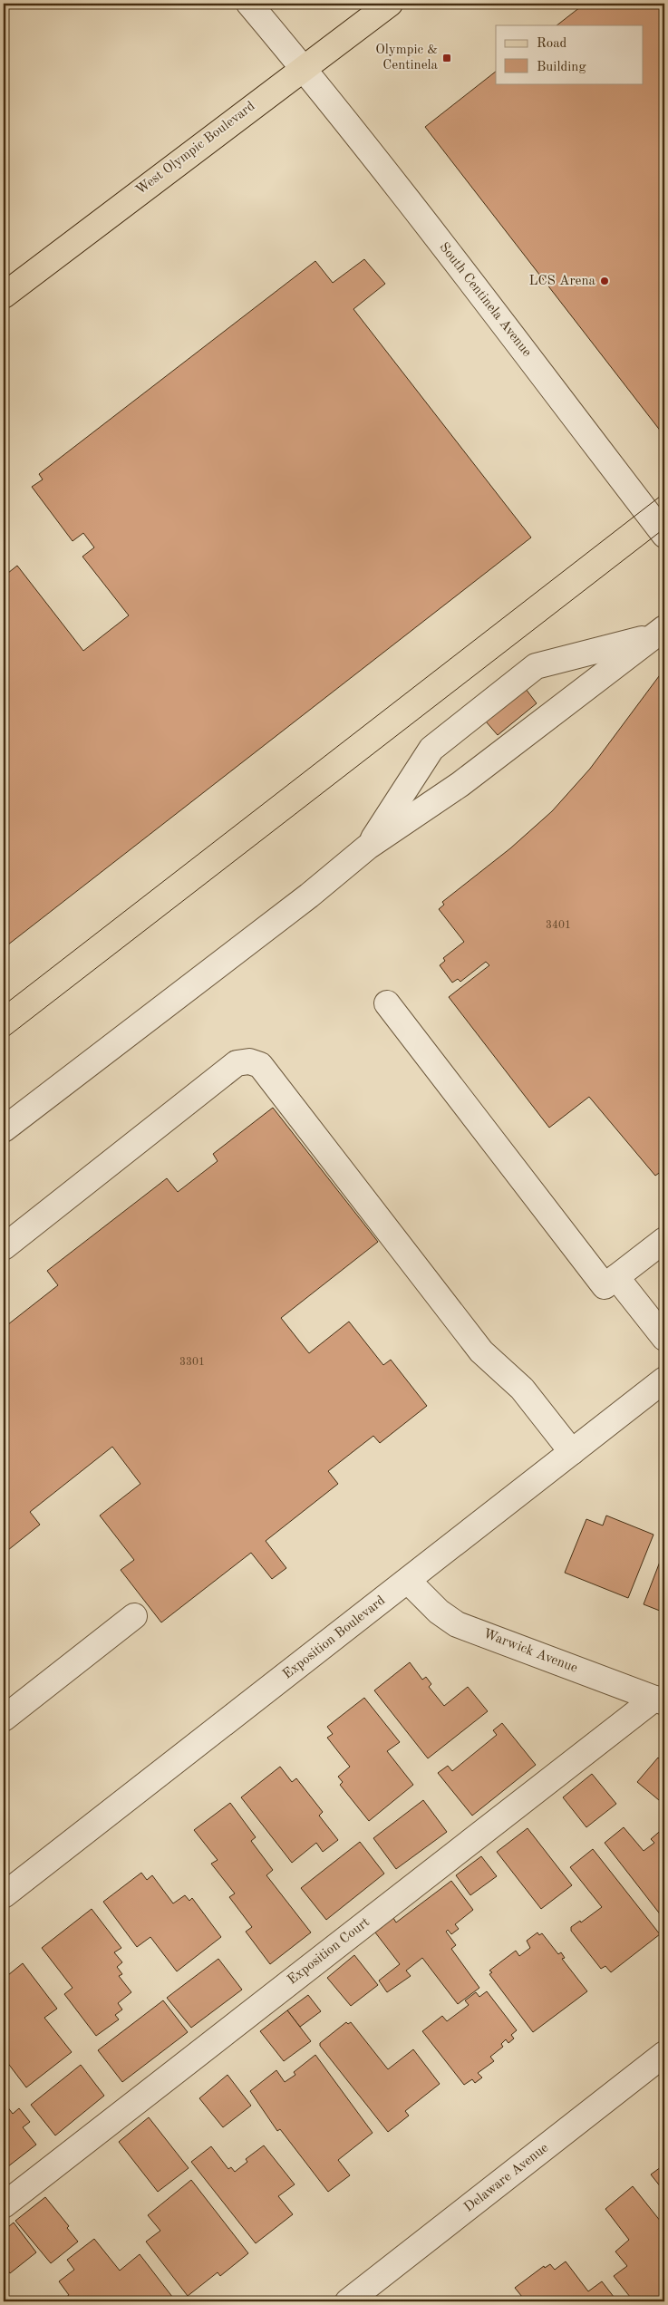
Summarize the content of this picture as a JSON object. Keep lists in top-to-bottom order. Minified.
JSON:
{"streets":{"main road":["West Olympic Boulevard"],"street":["South Centinela Avenue","Exposition Boulevard","Warwick Avenue","Exposition Court","Delaware Avenue"]},"crossings":[["West Olympic Boulevard","South Centinela Avenue"],["Exposition Boulevard","Warwick Avenue"],["Warwick Avenue","Exposition Court"]],"places":{"transit":["Olympic & Centinela"],"other":["LCS Arena"]},"house_numbers":["3401","3301"],"legend":["Road","Building"]}
